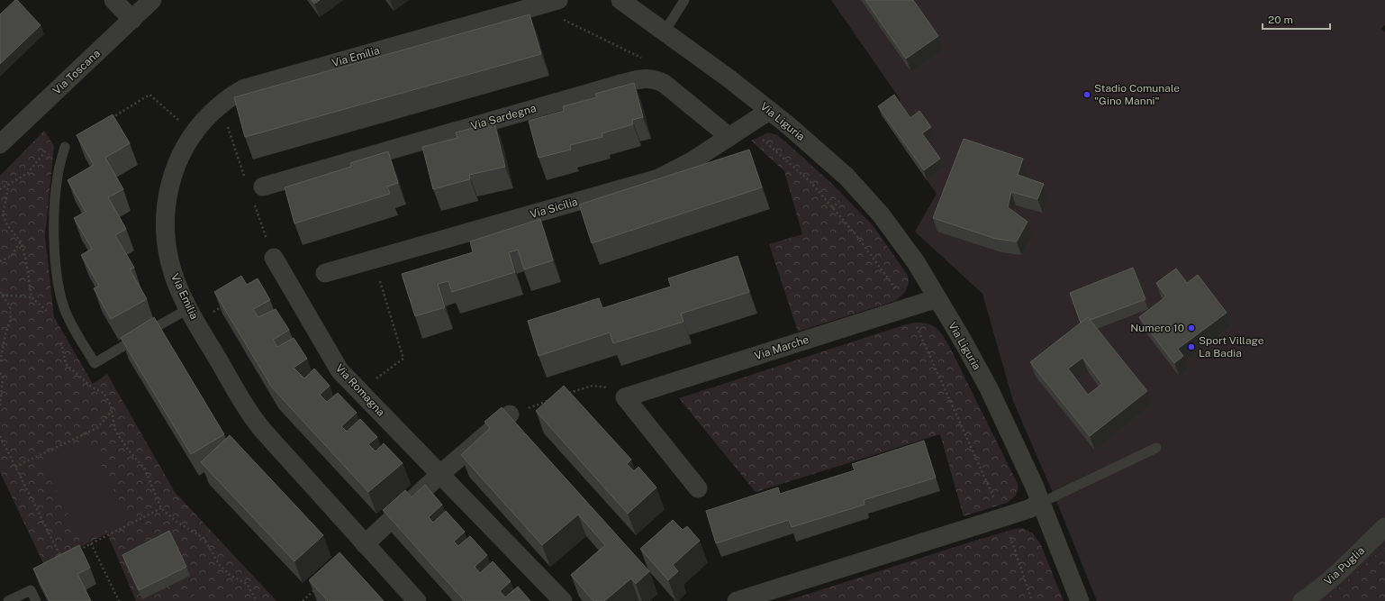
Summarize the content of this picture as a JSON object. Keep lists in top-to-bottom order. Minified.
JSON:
{"streets":{"street":["Via Emilia","Via Toscana","Via Sardegna","Via Liguria","Via Sicilia","Via Marche","Via Romagna","Via Puglia"]},"crossings":[["Via Sardegna","Via Sicilia"],["Via Liguria","Via Sicilia"],["Via Liguria","Via Marche"]],"places":["Stadio Comunale \"Gino Manni\"","Numero 10","Sport Village La Badia"],"scale_bar":"20 m"}
